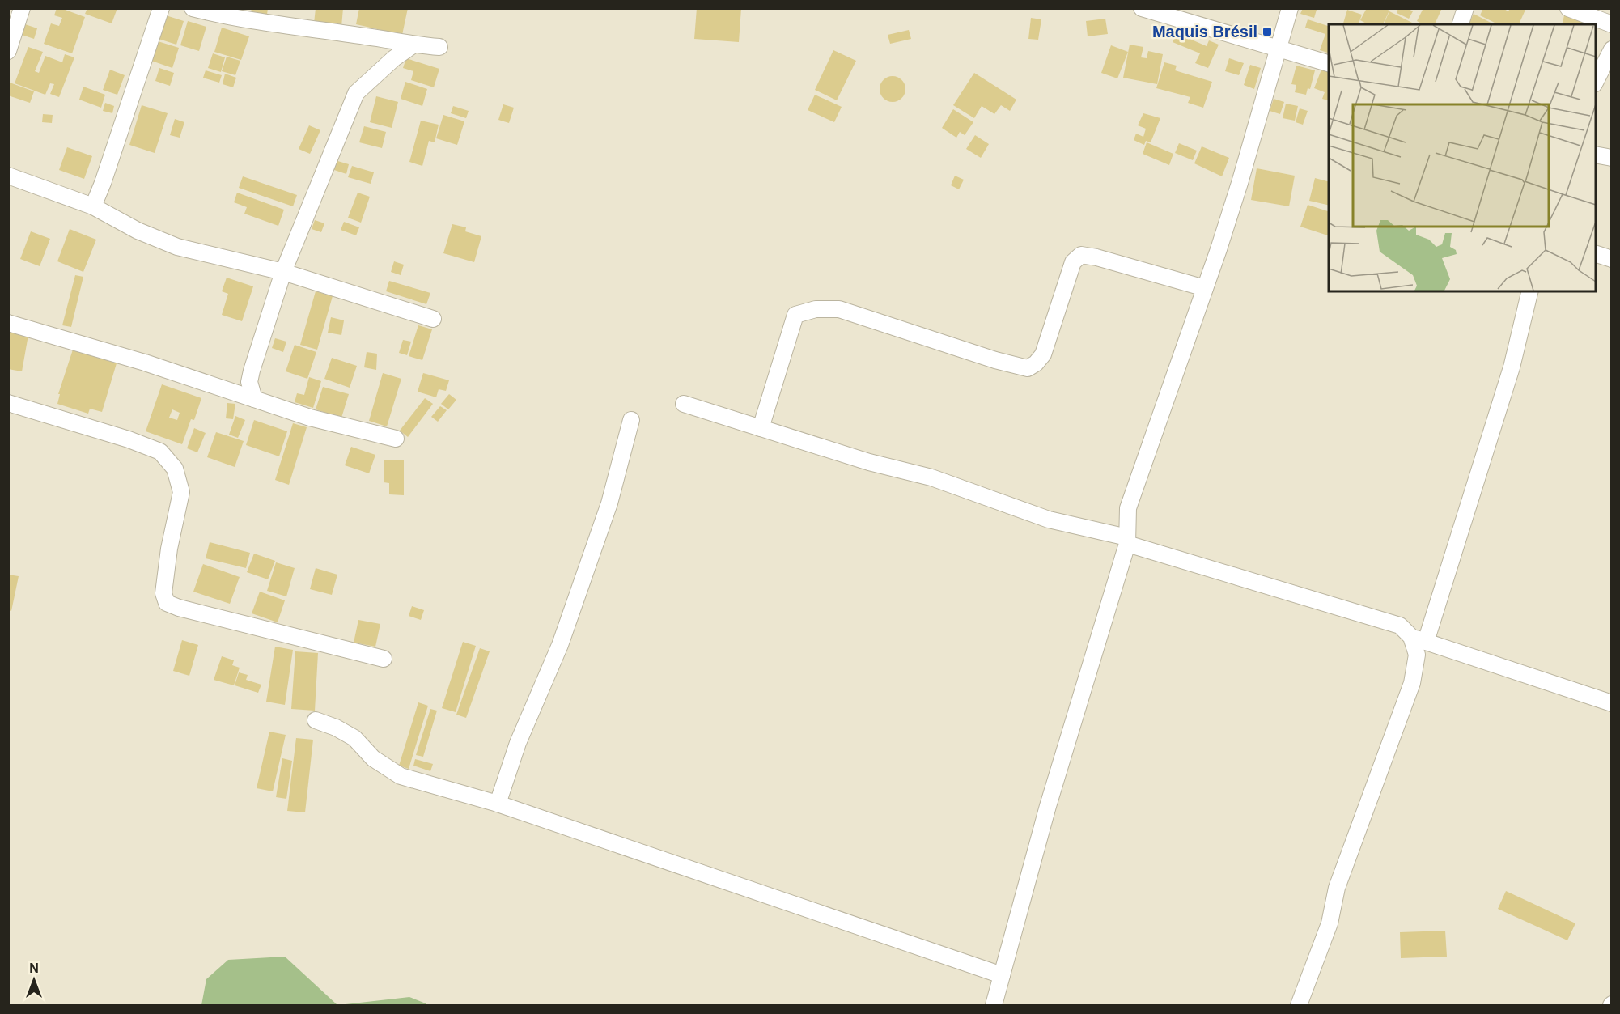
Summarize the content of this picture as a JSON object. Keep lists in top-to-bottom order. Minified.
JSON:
{"places":{"transit":["Maquis Brésil"]},"north":"top"}
